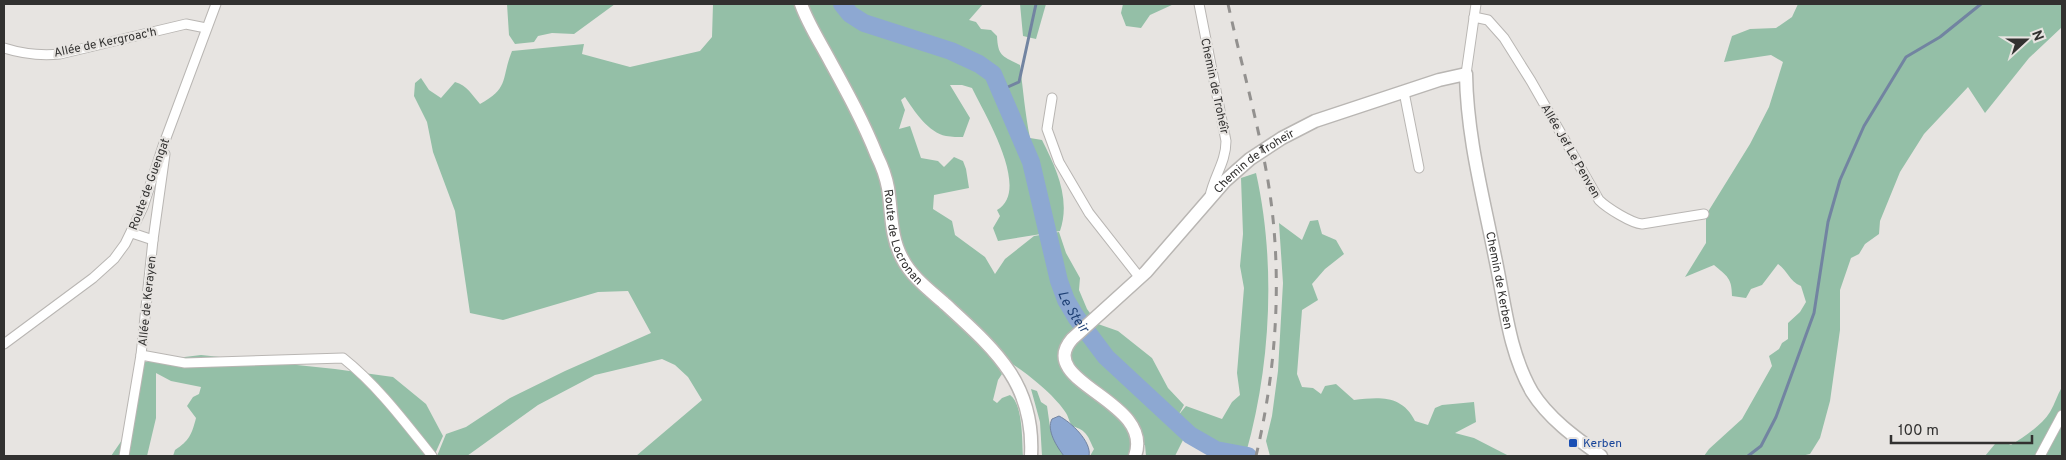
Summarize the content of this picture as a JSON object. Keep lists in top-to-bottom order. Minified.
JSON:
{"streets":{"street":["Allée de Kergroac'h","Chemin de Trohéîr","Allée Jef Le Penven","Chemin de Troheïr","Route de Guengat","Route de Locronan","Chemin de Kerben","Allée de Kerayen"]},"crossings":[["Allée de Kergroac'h","Route de Guengat"],["Chemin de Trohéîr","Chemin de Troheïr"],["Chemin de Troheïr","Chemin de Kerben"],["Route de Guengat","Allée de Kerayen"]],"water":["Le Steir"],"places":{"transit":["Kerben"]},"scale_bar":"100 m","north":"right"}
